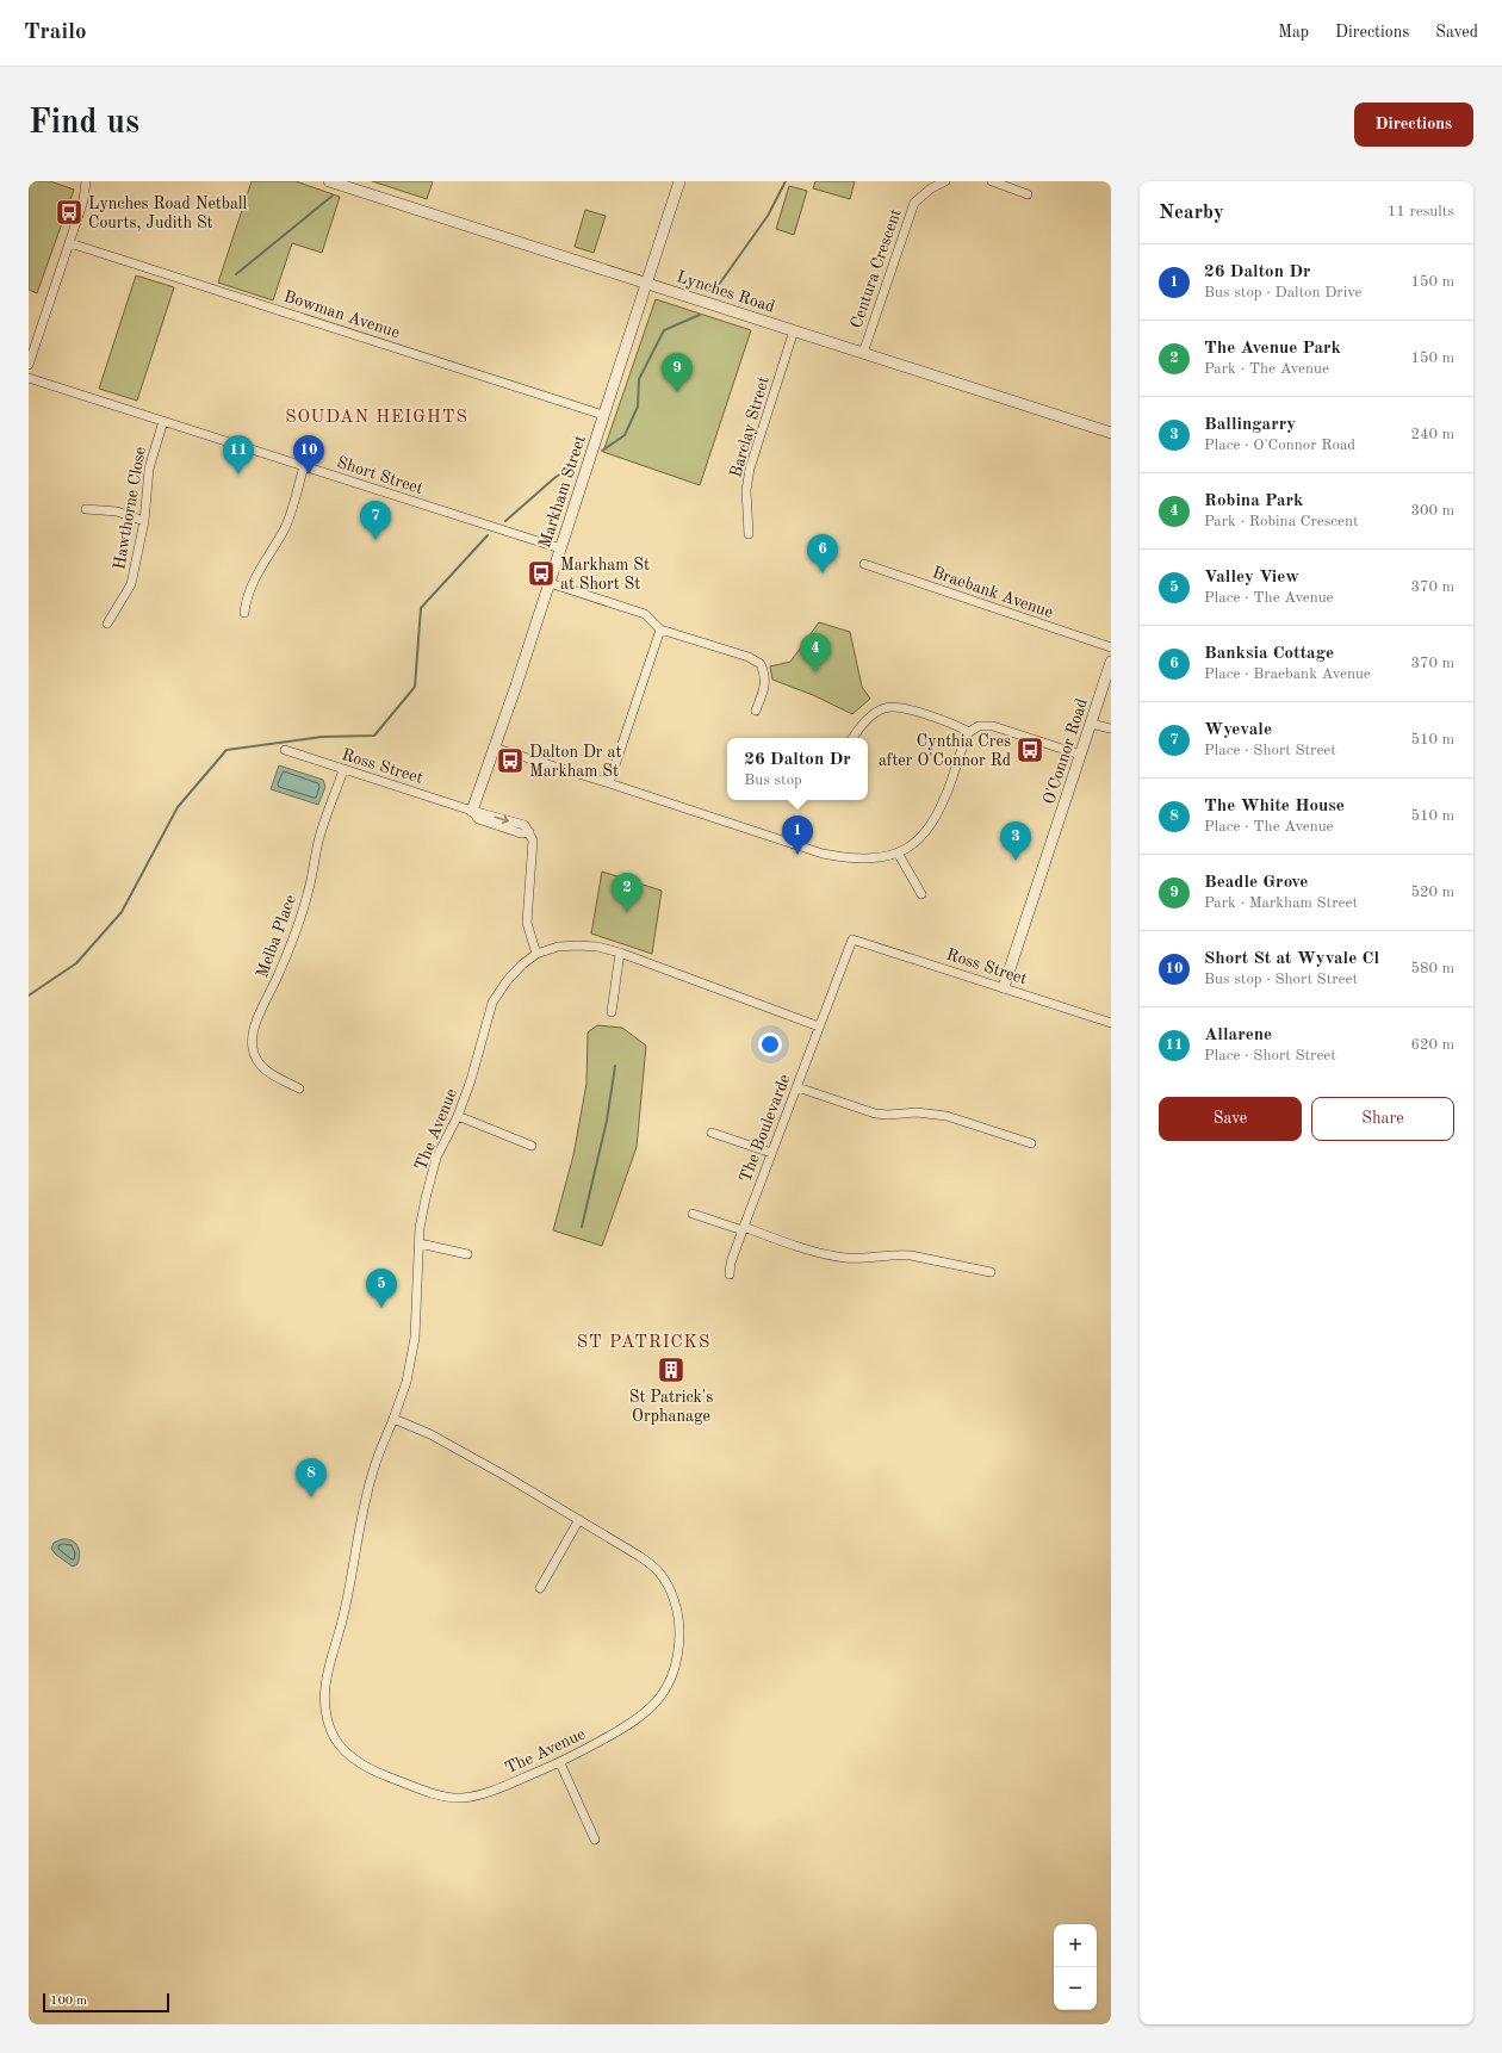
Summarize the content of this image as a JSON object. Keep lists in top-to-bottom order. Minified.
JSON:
{"streets":{"street":["Centura Crescent","Lynches Road","Bowman Avenue","Barclay Street","Short Street","Markham Street","Hawthorne Close","Braebank Avenue","O'Connor Road","Ross Street","Melba Place","The Boulevarde","The Avenue"]},"crossings":[["Centura Crescent","Lynches Road"],["Lynches Road","Barclay Street"],["Lynches Road","Markham Street"],["Bowman Avenue","Markham Street"],["Short Street","Markham Street"],["Short Street","Hawthorne Close"],["Markham Street","Ross Street"],["O'Connor Road","Ross Street"],["Ross Street","Melba Place"],["Ross Street","The Boulevarde"],["Ross Street","The Avenue"],["The Boulevarde","The Avenue"]],"districts":["SOUDAN HEIGHTS","ST PATRICKS"],"places":{"bus stop":["Lynches Road Netball Courts, Judith St","Markham St at Short St","Cynthia Cres after O'Connor Rd","Dalton Dr at Markham St"],"building":["St Patrick's Orphanage"]},"scale_bar":"100 m","page":{"header":"Trailo","nav":["Map","Directions","Saved"],"buttons":["Directions",["Save","Share"]],"title":"Find us","heading":["Nearby","11 results"],"list":[{"mark":"1","name":"26 Dalton Dr","note":"Bus stop · Dalton Drive","value":"150 m"},{"mark":"2","name":"The Avenue Park","note":"Park · The Avenue","value":"150 m"},{"mark":"3","name":"Ballingarry","note":"Place · O'Connor Road","value":"240 m"},{"mark":"4","name":"Robina Park","note":"Park · Robina Crescent","value":"300 m"},{"mark":"5","name":"Valley View","note":"Place · The Avenue","value":"370 m"},{"mark":"6","name":"Banksia Cottage","note":"Place · Braebank Avenue","value":"370 m"},{"mark":"7","name":"Wyevale","note":"Place · Short Street","value":"510 m"},{"mark":"8","name":"The White House","note":"Place · The Avenue","value":"510 m"},{"mark":"9","name":"Beadle Grove","note":"Park · Markham Street","value":"520 m"},{"mark":"10","name":"Short St at Wyvale Cl","note":"Bus stop · Short Street","value":"580 m"},{"mark":"11","name":"Allarene","note":"Place · Short Street","value":"620 m"}],"pins":["9","10","11","7","6","4","1","3","2","5","8"],"popup":["26 Dalton Dr","Bus stop"],"map_buttons":["+","−"],"scale":"100 m"}}
